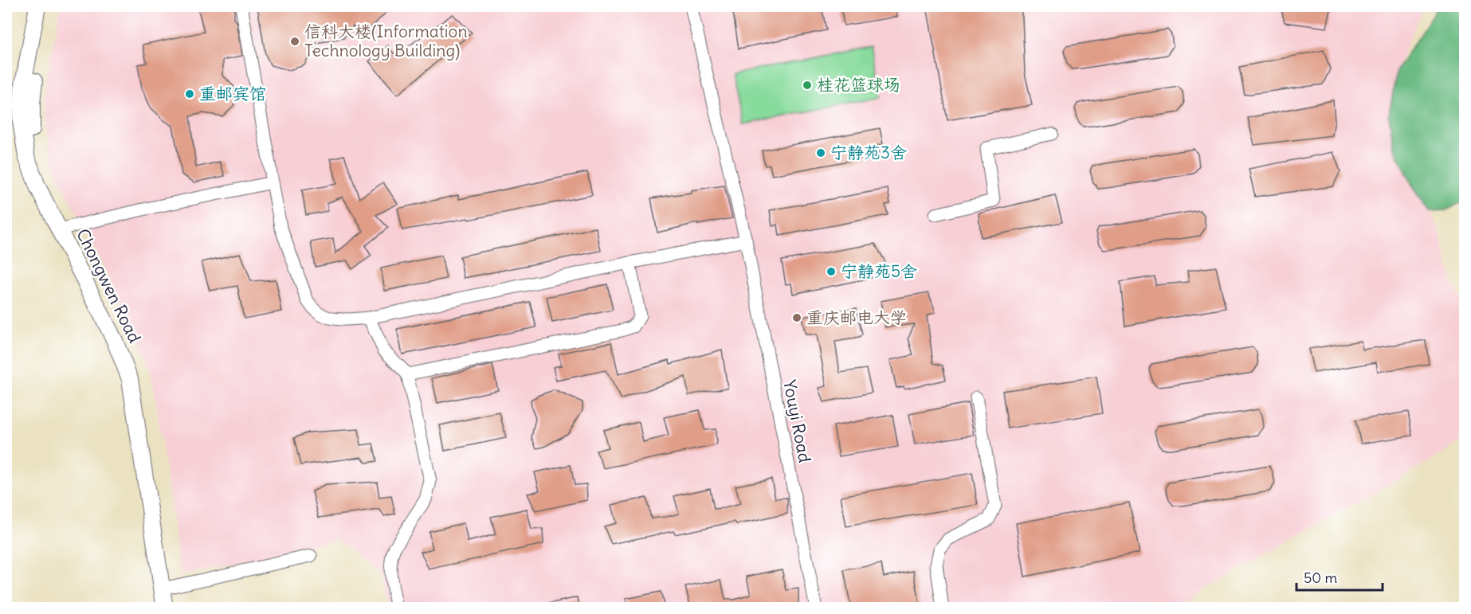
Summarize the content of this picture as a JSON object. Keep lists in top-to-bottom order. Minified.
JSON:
{"streets":{"main road":["Chongwen Road"],"street":["Youyi Road"]},"places":["信科大楼(Information Technology Building)","桂花篮球场","重邮宾馆","宁静苑3舍","宁静苑5舍","重庆邮电大学"],"scale_bar":"50 m"}
